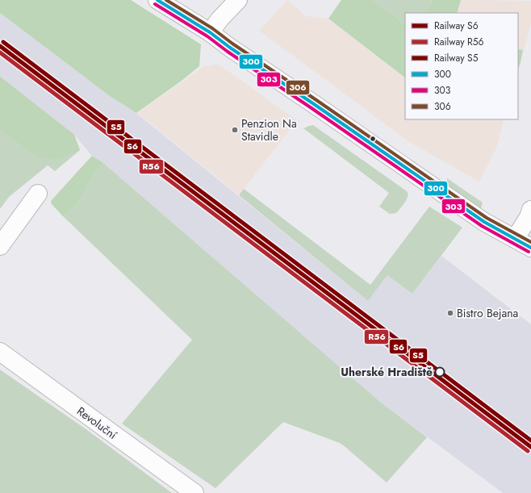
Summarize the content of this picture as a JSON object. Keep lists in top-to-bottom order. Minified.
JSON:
{"streets":{"street":["Revoluční"]},"places":["Penzion Na Stavidle","Bistro Bejana","Uherské Hradiště"],"lines":["transit line 300","transit line 306","transit line 303","rail line S5","rail line S6","rail line R56"],"legend":["Railway S6","Railway R56","Railway S5","300","303","306"]}
